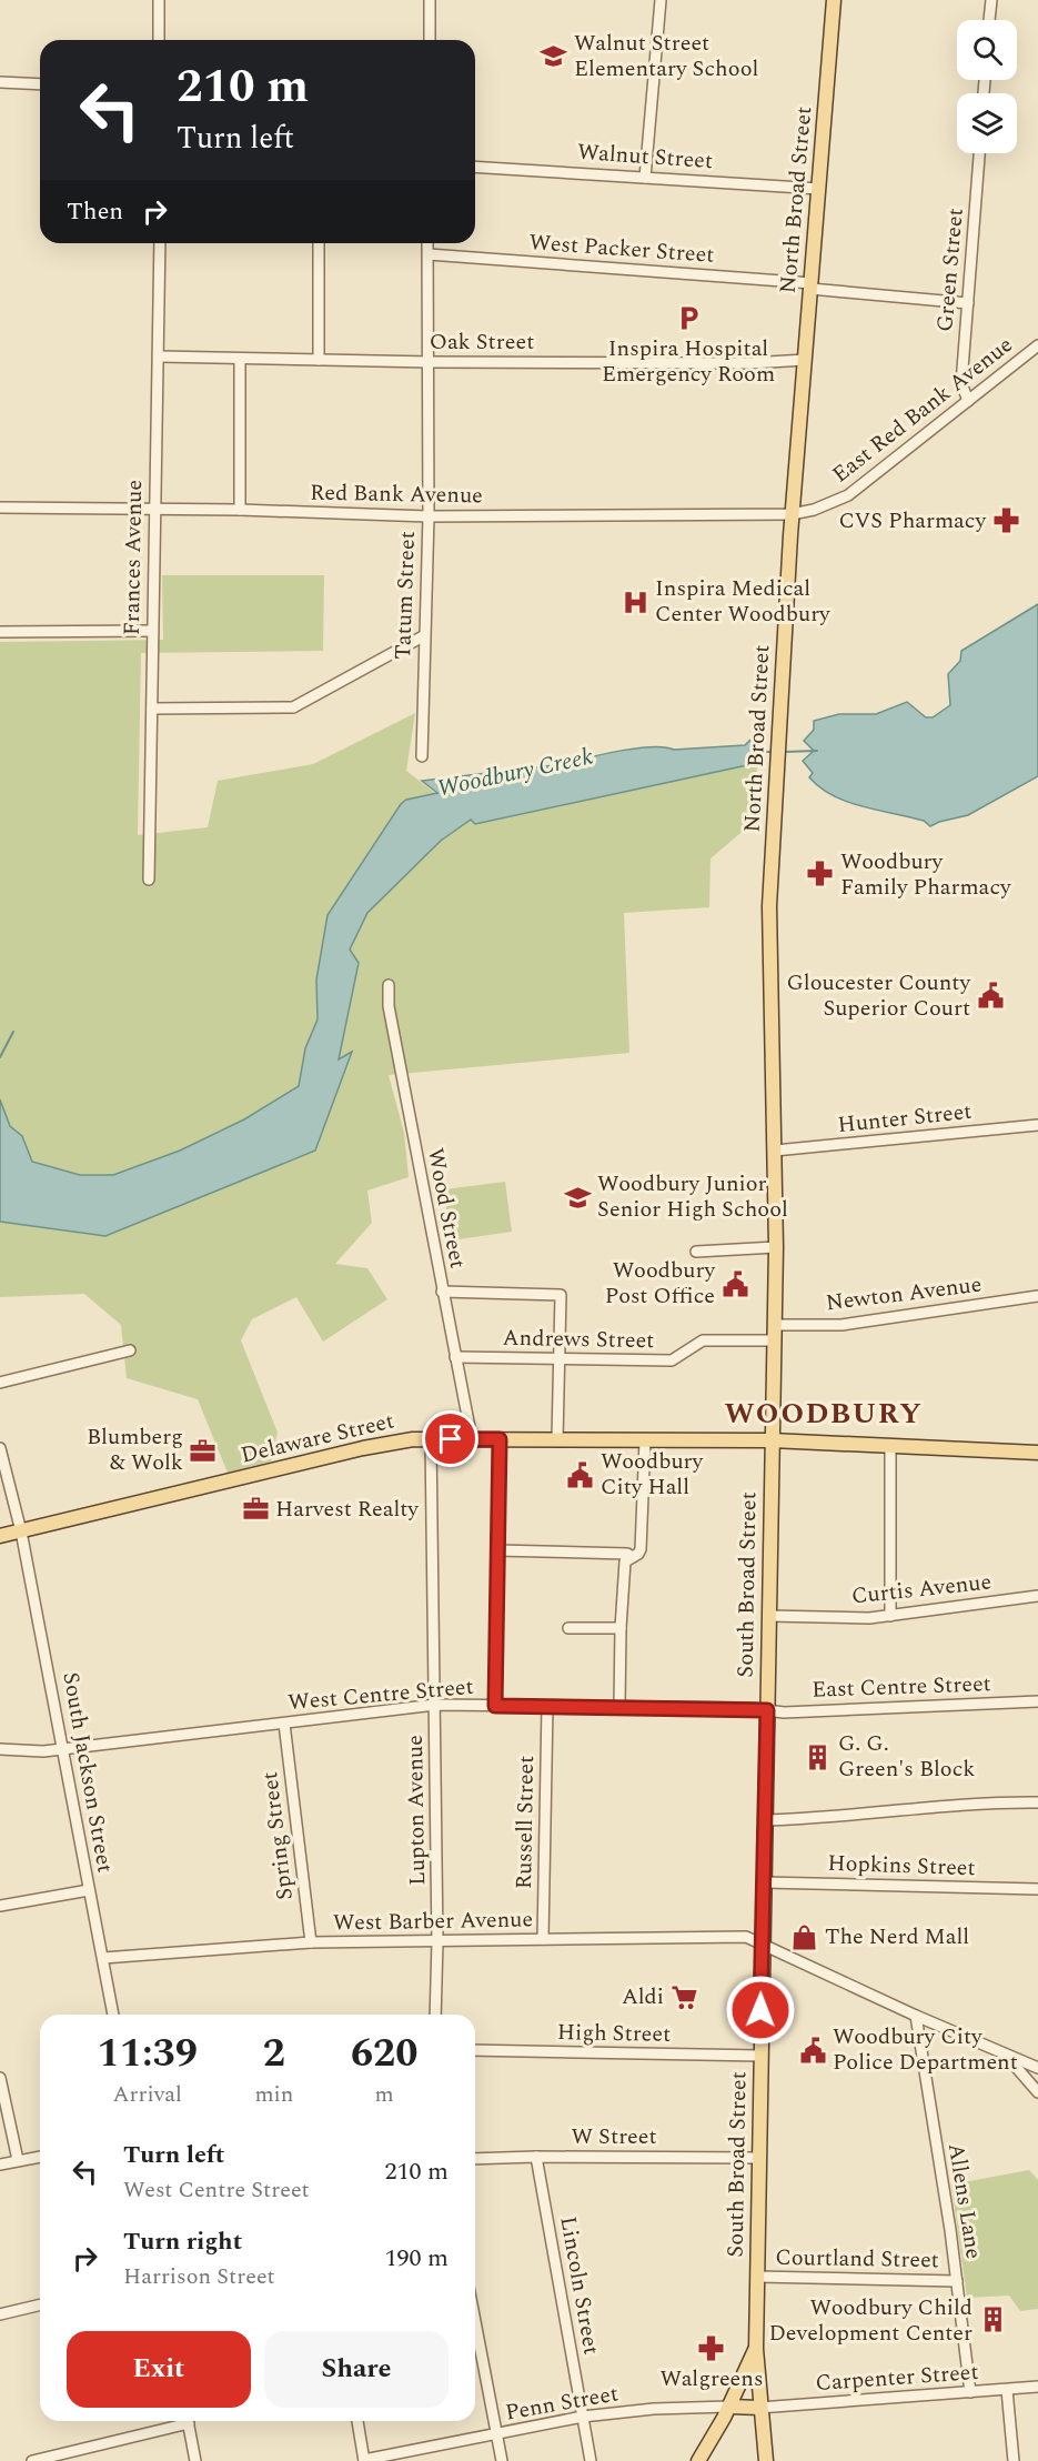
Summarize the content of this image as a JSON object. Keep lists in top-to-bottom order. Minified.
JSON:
{"streets":{"main road":["North Broad Street","Delaware Street","South Broad Street"],"street":["Walnut Street","West Packer Street","Green Street","Oak Street","East Red Bank Avenue","Red Bank Avenue","Frances Avenue","Tatum Street","Hunter Street","Wood Street","Newton Avenue","Andrews Street","Curtis Avenue","East Centre Street","West Centre Street","South Jackson Street","Lupton Avenue","Russell Street","Spring Street","Hopkins Street","West Barber Avenue","High Street","W Street","Allens Lane","Courtland Street","Lincoln Street","Carpenter Street","Penn Street"]},"crossings":[["Walnut Street","North Broad Street"],["North Broad Street","West Packer Street"],["North Broad Street","Oak Street"],["North Broad Street","East Red Bank Avenue"],["North Broad Street","Red Bank Avenue"],["North Broad Street","Hunter Street"],["North Broad Street","Newton Avenue"],["North Broad Street","Andrews Street"],["North Broad Street","Delaware Street"],["North Broad Street","South Broad Street"],["West Packer Street","Green Street"],["West Packer Street","Tatum Street"],["Green Street","East Red Bank Avenue"],["Oak Street","Frances Avenue"],["Oak Street","Tatum Street"],["East Red Bank Avenue","Red Bank Avenue"],["Red Bank Avenue","Frances Avenue"],["Red Bank Avenue","Tatum Street"],["Wood Street","Andrews Street"],["Wood Street","Delaware Street"],["Delaware Street","South Broad Street"],["Delaware Street","South Jackson Street"],["Delaware Street","Lupton Avenue"],["South Broad Street","Curtis Avenue"],["South Broad Street","East Centre Street"],["South Broad Street","West Centre Street"],["South Broad Street","Hopkins Street"],["South Broad Street","West Barber Avenue"],["South Broad Street","High Street"],["South Broad Street","W Street"],["South Broad Street","Courtland Street"],["South Broad Street","Carpenter Street"],["East Centre Street","West Centre Street"],["West Centre Street","South Jackson Street"],["West Centre Street","Lupton Avenue"],["West Centre Street","Russell Street"],["West Centre Street","Spring Street"],["South Jackson Street","West Barber Avenue"],["Lupton Avenue","West Barber Avenue"],["Russell Street","West Barber Avenue"],["Spring Street","West Barber Avenue"],["West Barber Avenue","Allens Lane"],["W Street","Lincoln Street"],["Allens Lane","Courtland Street"],["Allens Lane","Carpenter Street"],["Lincoln Street","Penn Street"]],"districts":["WOODBURY"],"water":["Woodbury Creek"],"places":{"school or university":["Walnut Street Elementary School","Woodbury Junior Senior High School"],"parking":["Inspira Hospital Emergency Room"],"pharmacy":["CVS Pharmacy","Woodbury Family Pharmacy","Walgreens"],"hospital":["Inspira Medical Center Woodbury"],"public building":["Gloucester County Superior Court","Woodbury Post Office","Woodbury City Hall","Woodbury City Police Department"],"office":["Blumberg & Wolk","Harvest Realty"],"building":["G. G. Green's Block","Woodbury Child Development Center"],"shop":["The Nerd Mall"],"supermarket":["Aldi"]},"page":{"turn":["210 m","Turn left"],"then":"Then","eta":["11:39","Arrival","2","min","620","m"],"list":[{"name":"Turn left","note":"West Centre Street","value":"210 m"},{"name":"Turn right","note":"Harrison Street","value":"190 m"}],"buttons":["Exit","Share"]}}
